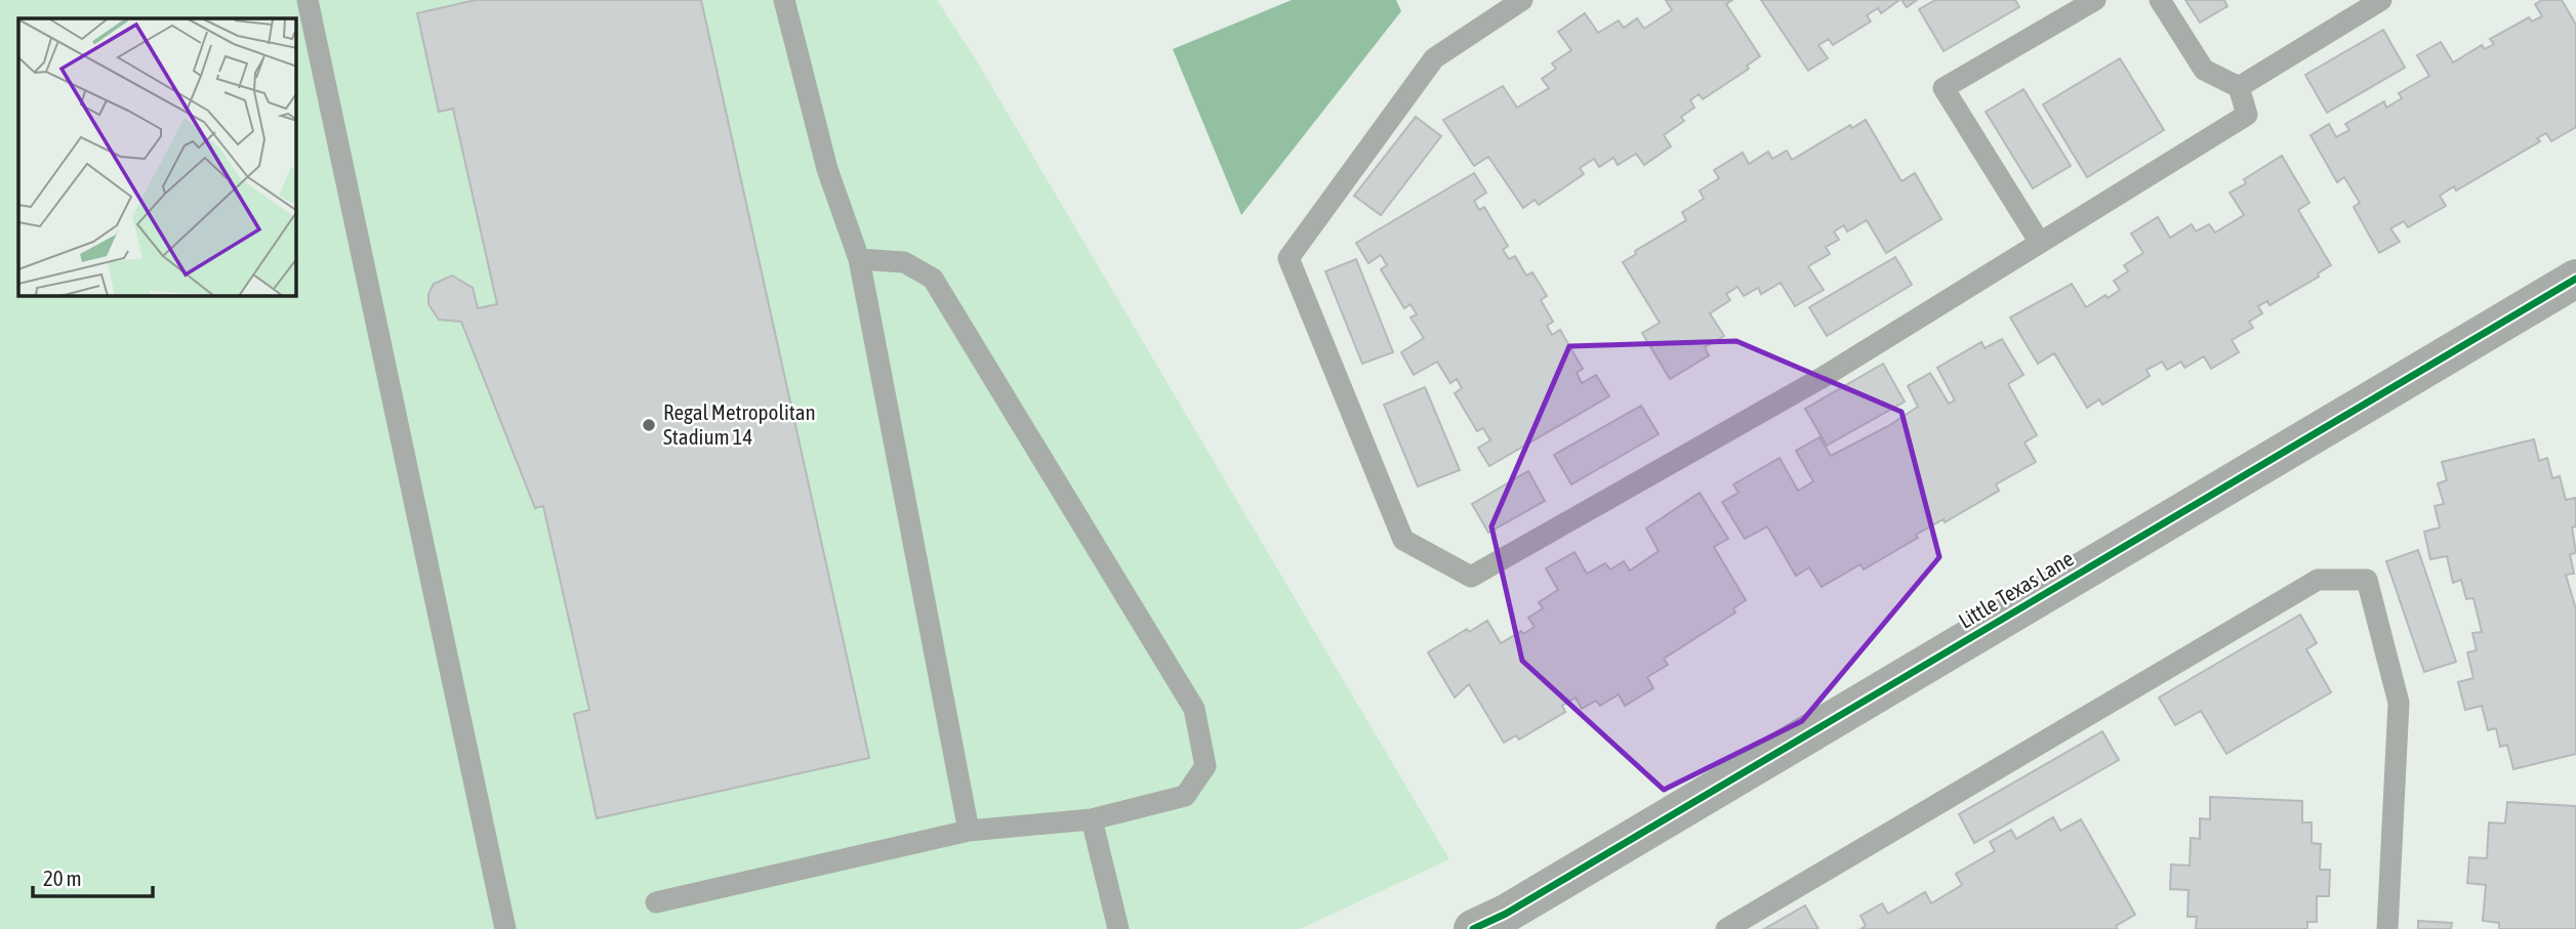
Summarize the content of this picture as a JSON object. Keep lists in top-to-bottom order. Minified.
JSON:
{"streets":{"street":["Little Texas Lane"]},"places":["Regal Metropolitan Stadium 14"],"scale_bar":"20 m"}
